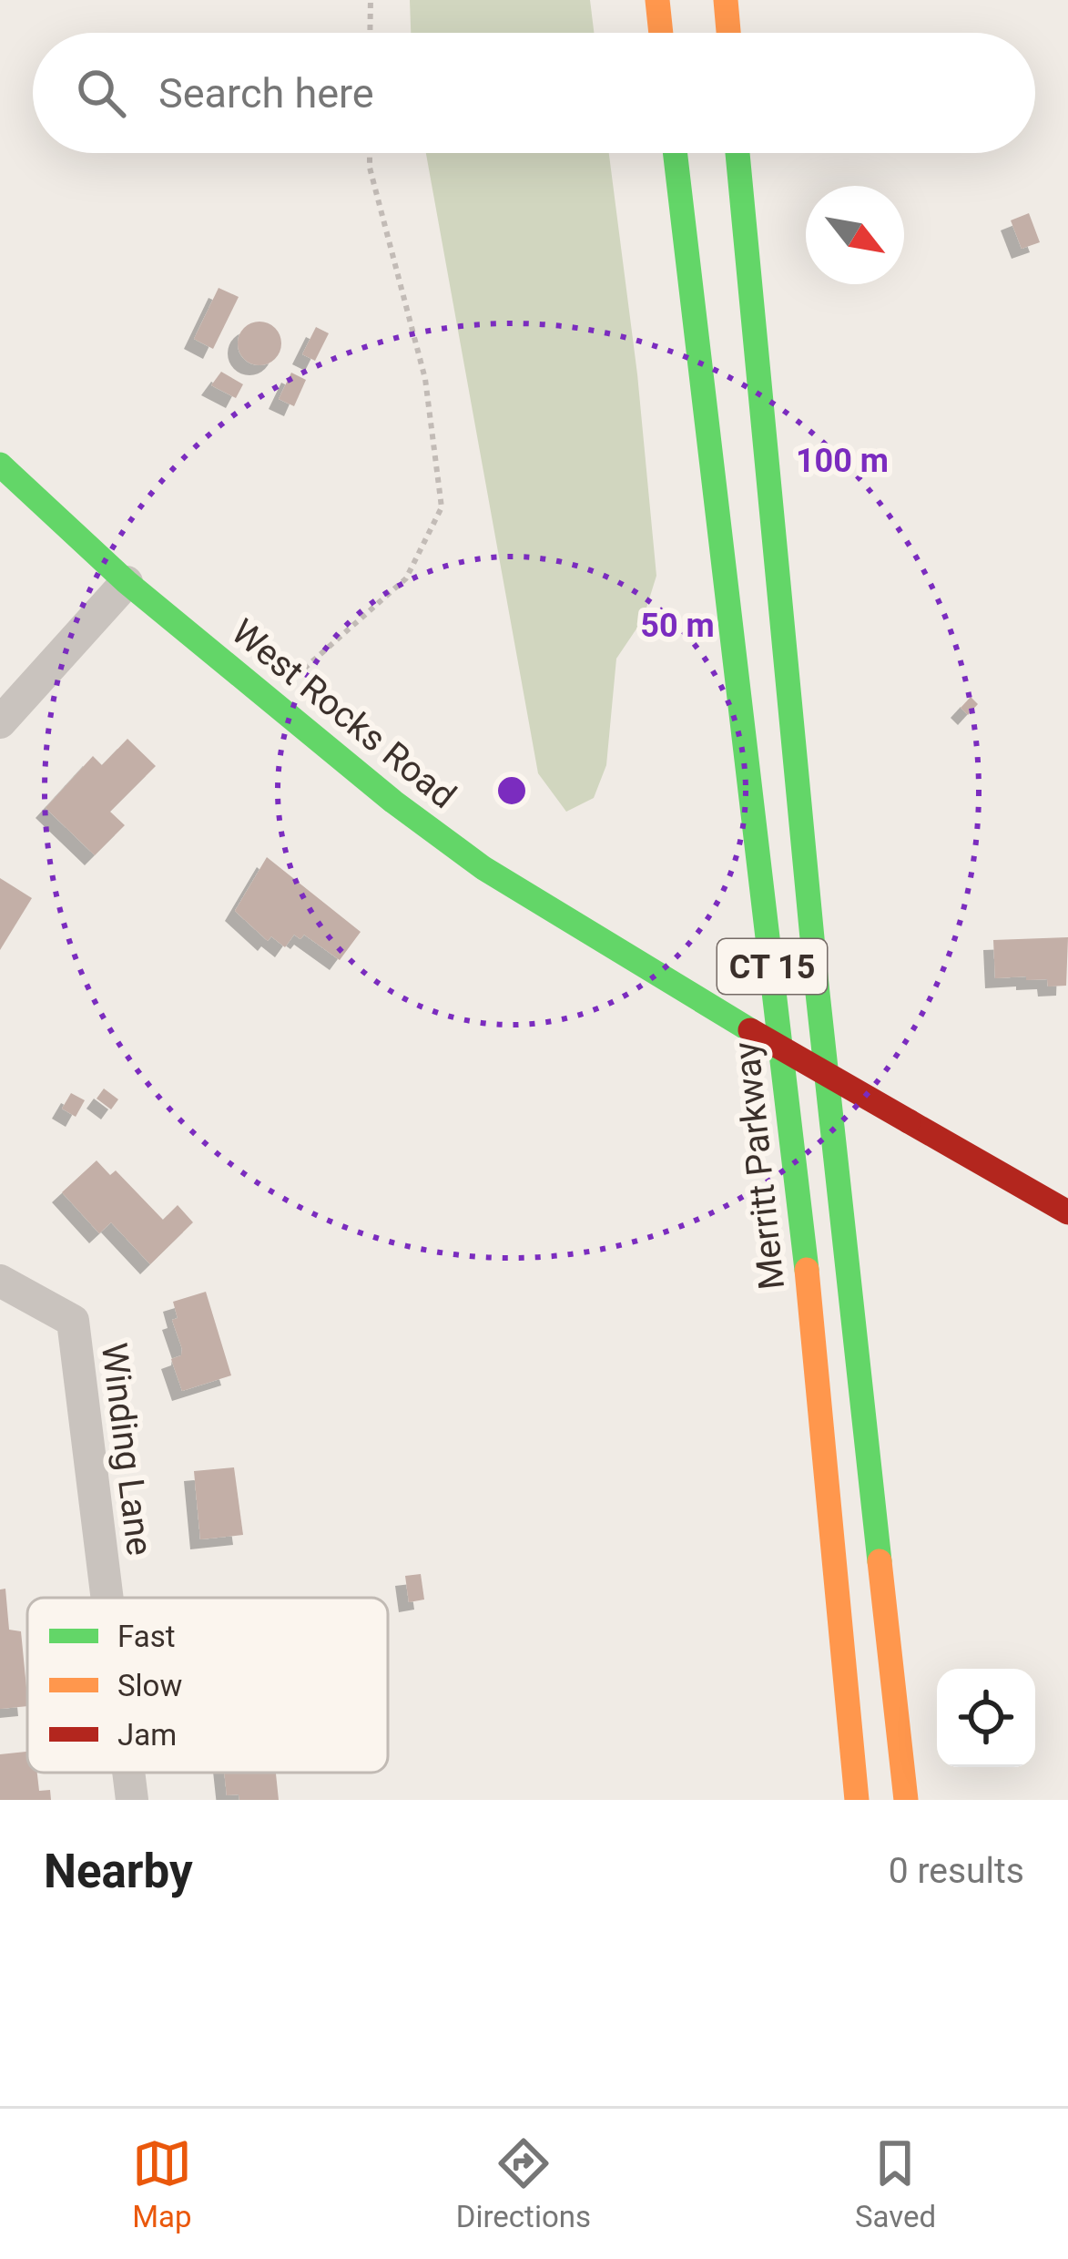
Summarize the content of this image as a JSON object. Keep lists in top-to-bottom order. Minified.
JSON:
{"streets":{"main road":["West Rocks Road","CT 15","Merritt Parkway"],"street":["Winding Lane"]},"legend":["Fast","Slow","Jam"],"north":"bottom right","page":{"search":"Search here","heading":["Nearby","0 results"],"nav":["Map","Directions","Saved"]},"rings":["100 m","50 m"]}
